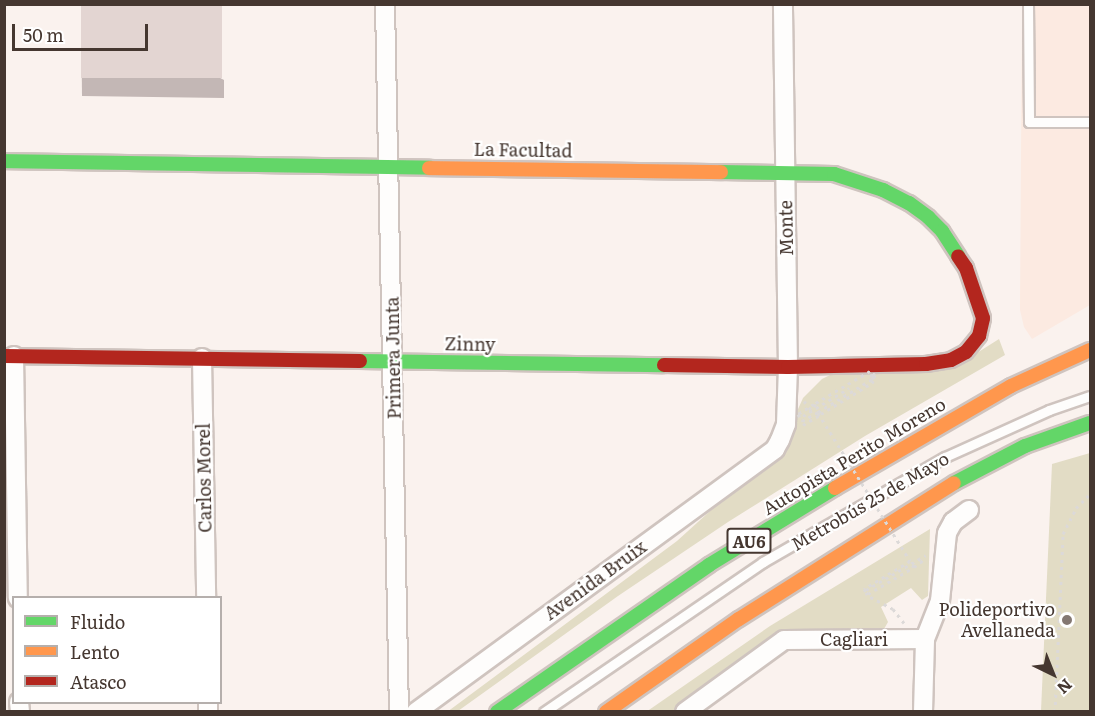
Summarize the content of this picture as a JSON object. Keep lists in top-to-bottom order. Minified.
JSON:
{"streets":{"main road":["La Facultad","Zinny","Autopista Perito Moreno","AU6"],"street":["Monte","Primera Junta","Carlos Morel","Avenida Bruix","Cagliari"],"lane":["Metrobús 25 de Mayo"]},"crossings":[["La Facultad","Monte"],["La Facultad","Zinny"],["La Facultad","Primera Junta"],["Monte","Zinny"],["Monte","Avenida Bruix"],["Zinny","Primera Junta"],["Zinny","Carlos Morel"]],"places":["Polideportivo Avellaneda"],"legend":["Fluido","Lento","Atasco"],"scale_bar":"50 m","north":"bottom right"}
